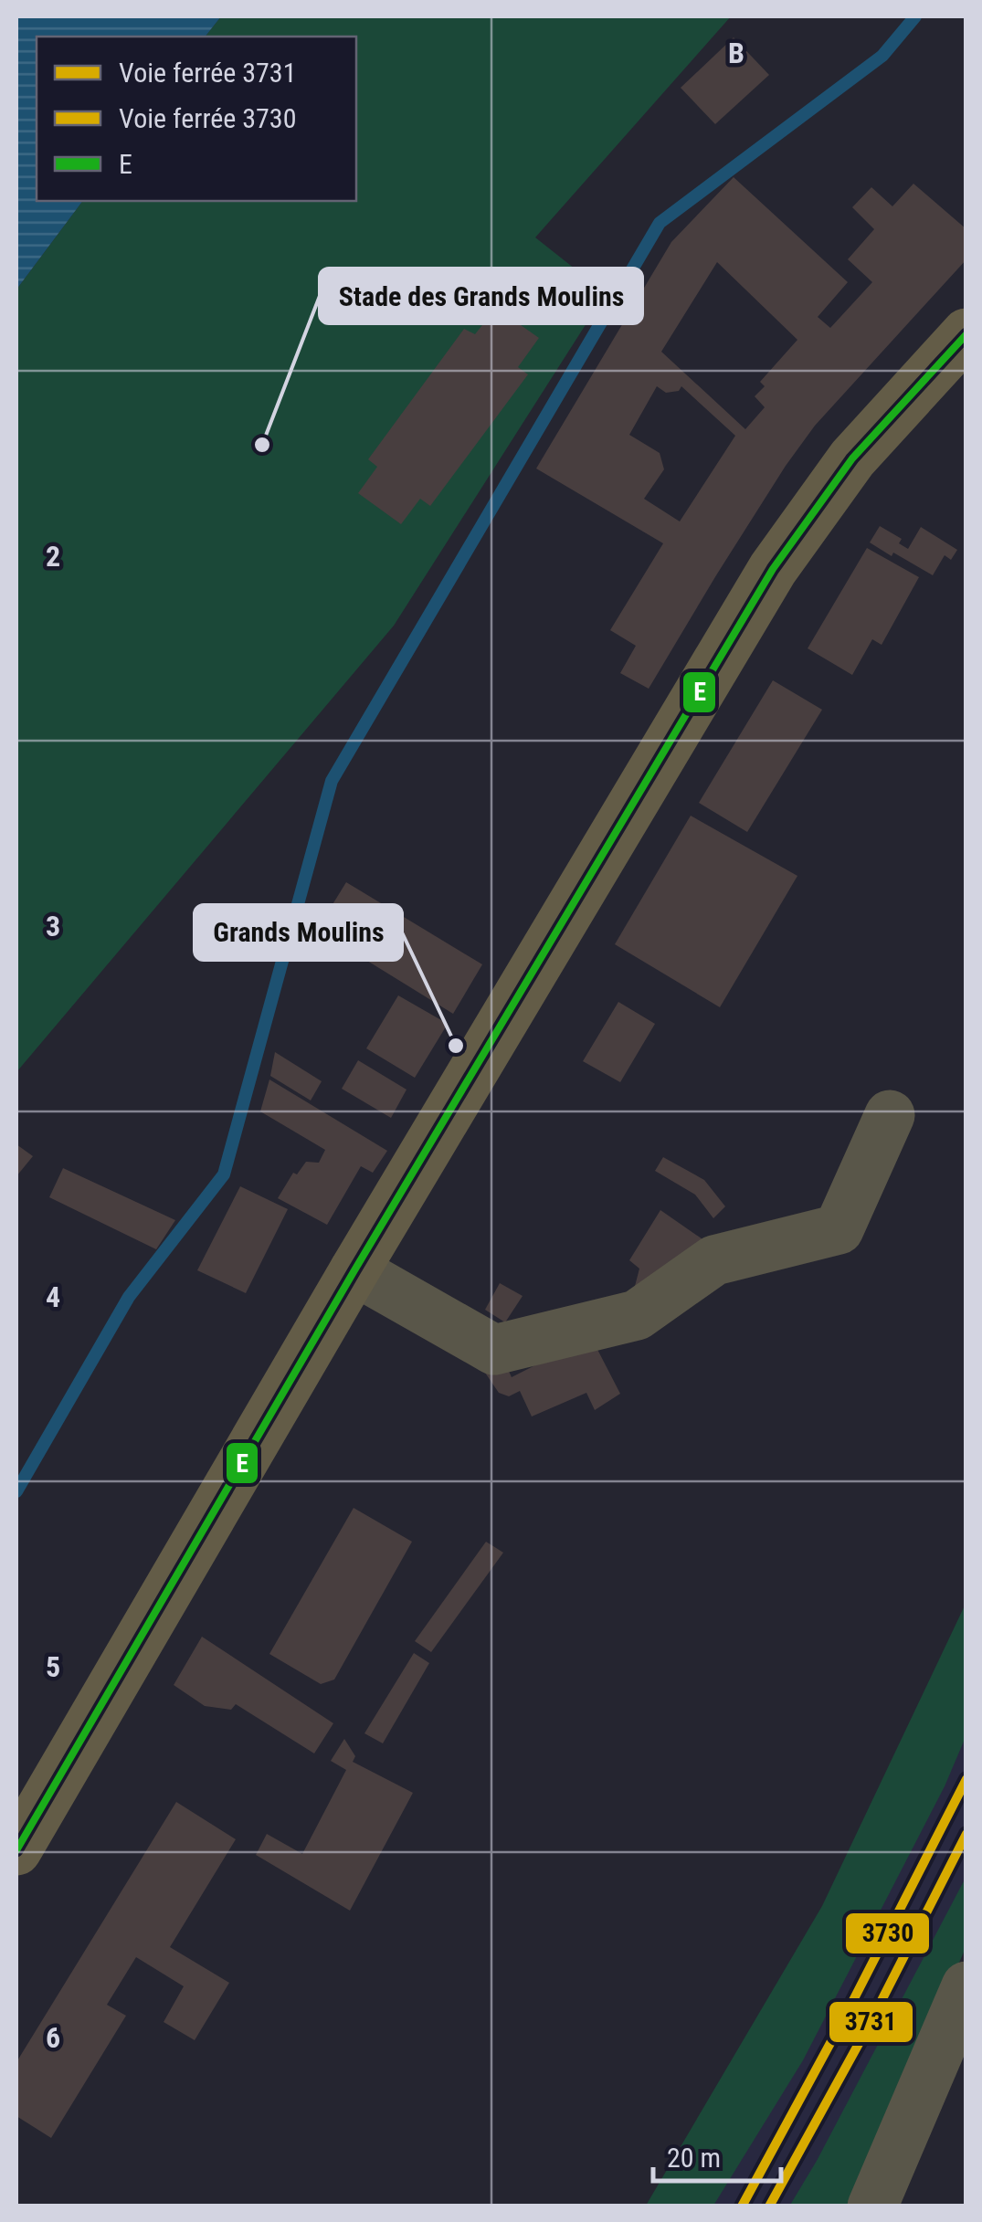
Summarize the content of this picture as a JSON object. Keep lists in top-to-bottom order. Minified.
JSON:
{"places":["Stade des Grands Moulins","Grands Moulins"],"lines":["transit line E","rail line 3730","rail line 3731"],"legend":["Voie ferrée 3731","Voie ferrée 3730","E"],"scale_bar":"20 m","grid":{"columns":["B"],"rows":["2","3","4","5","6"]}}
